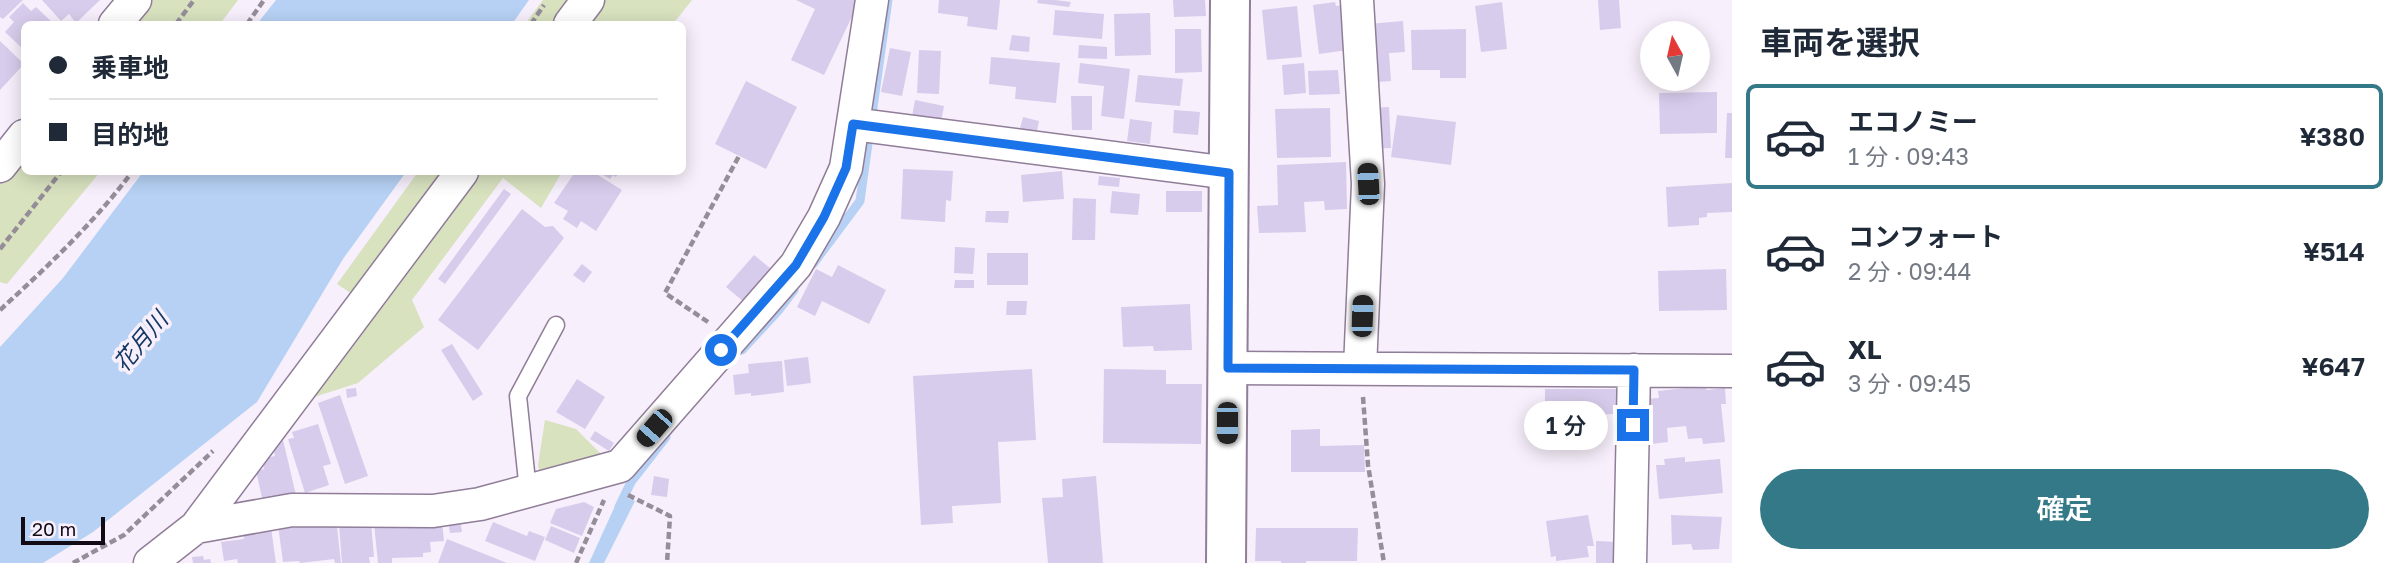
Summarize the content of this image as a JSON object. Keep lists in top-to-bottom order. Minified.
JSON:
{"water":["花月川"],"scale_bar":"20 m","north":"top","page":{"heading":"車両を選択","banner":["乗車地","目的地"],"list":[{"name":"エコノミー","note":"1 分 · 09:43","value":"¥380"},{"name":"コンフォート","note":"2 分 · 09:44","value":"¥514"},{"name":"XL","note":"3 分 · 09:45","value":"¥647"}],"bubble":"1 分","buttons":"確定","scale":"20 m"}}
